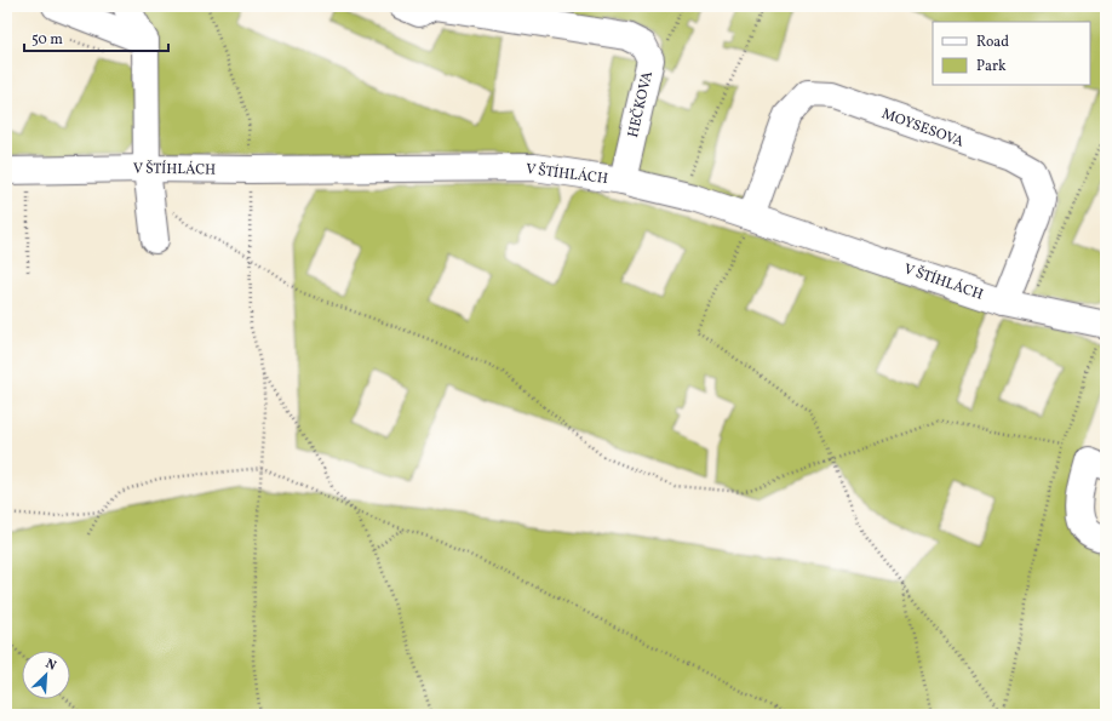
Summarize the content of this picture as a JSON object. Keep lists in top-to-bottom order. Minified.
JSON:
{"streets":{"street":["HEČKOVA","MOYSESOVA","V ŠTÍHLÁCH"]},"crossings":[["HEČKOVA","V ŠTÍHLÁCH"],["MOYSESOVA","V ŠTÍHLÁCH"]],"legend":["Road","Park"],"scale_bar":"50 m","north":"top right"}
